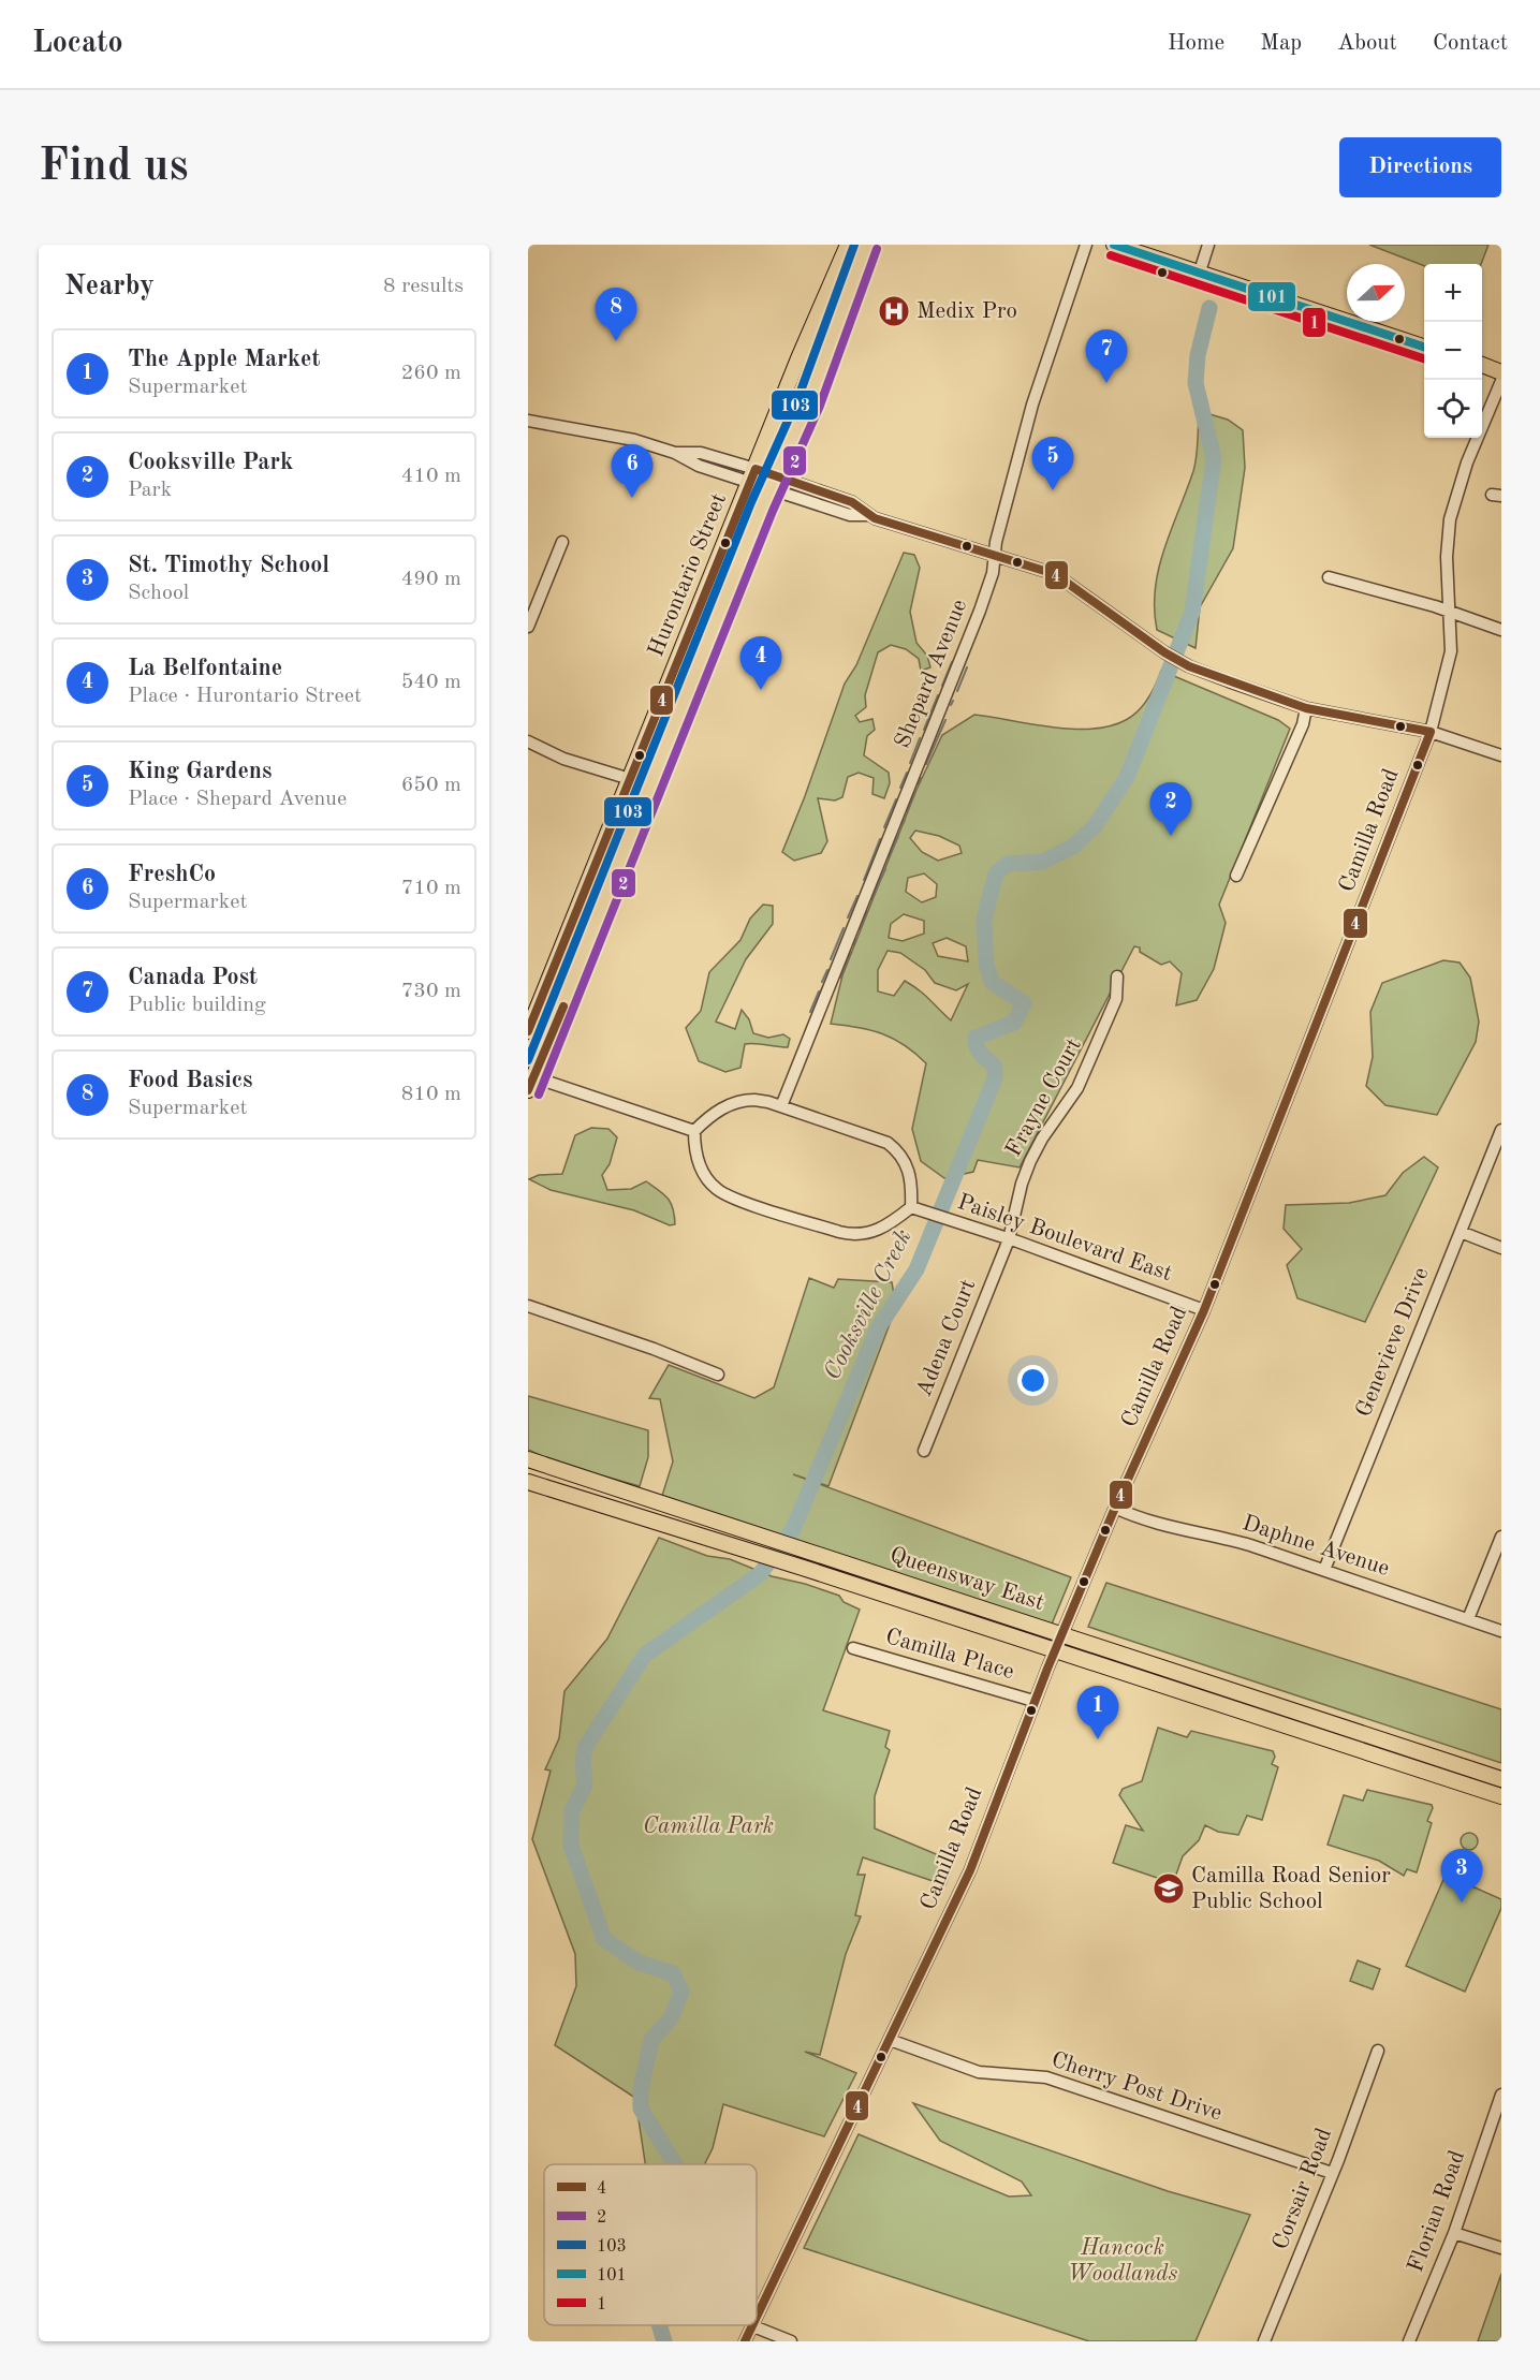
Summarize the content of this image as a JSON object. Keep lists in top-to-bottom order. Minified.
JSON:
{"streets":{"main road":["Hurontario Street","Queensway East"],"street":["Shepard Avenue","Camilla Road","Frayne Court","Paisley Boulevard East","Adena Court","Genevieve Drive","Daphne Avenue","Camilla Place","Cherry Post Drive","Corsair Road","Florian Road"]},"crossings":[["Camilla Road","Paisley Boulevard East"],["Camilla Road","Daphne Avenue"],["Camilla Road","Queensway East"],["Camilla Road","Camilla Place"],["Camilla Road","Cherry Post Drive"],["Frayne Court","Paisley Boulevard East"],["Frayne Court","Adena Court"],["Paisley Boulevard East","Adena Court"],["Genevieve Drive","Daphne Avenue"],["Cherry Post Drive","Corsair Road"]],"water":["Cooksville Creek"],"parks":["Camilla Park","Hancock Woodlands"],"places":{"hospital":["Medix Pro"],"school or university":["Camilla Road Senior Public School"]},"lines":["transit line 103","transit line 101","transit line 2","transit line 1","transit line 4"],"legend":["4","2","103","101","1"],"north":"right","page":{"header":"Locato","nav":["Home","Map","About","Contact"],"buttons":"Directions","title":"Find us","heading":["Nearby","8 results"],"map_buttons":["+","−"],"pins":["8","7","5","6","4","2","1","3"],"list":[{"mark":"1","name":"The Apple Market","note":"Supermarket","value":"260 m"},{"mark":"2","name":"Cooksville Park","note":"Park","value":"410 m"},{"mark":"3","name":"St. Timothy School","note":"School","value":"490 m"},{"mark":"4","name":"La Belfontaine","note":"Place · Hurontario Street","value":"540 m"},{"mark":"5","name":"King Gardens","note":"Place · Shepard Avenue","value":"650 m"},{"mark":"6","name":"FreshCo","note":"Supermarket","value":"710 m"},{"mark":"7","name":"Canada Post","note":"Public building","value":"730 m"},{"mark":"8","name":"Food Basics","note":"Supermarket","value":"810 m"}]}}
